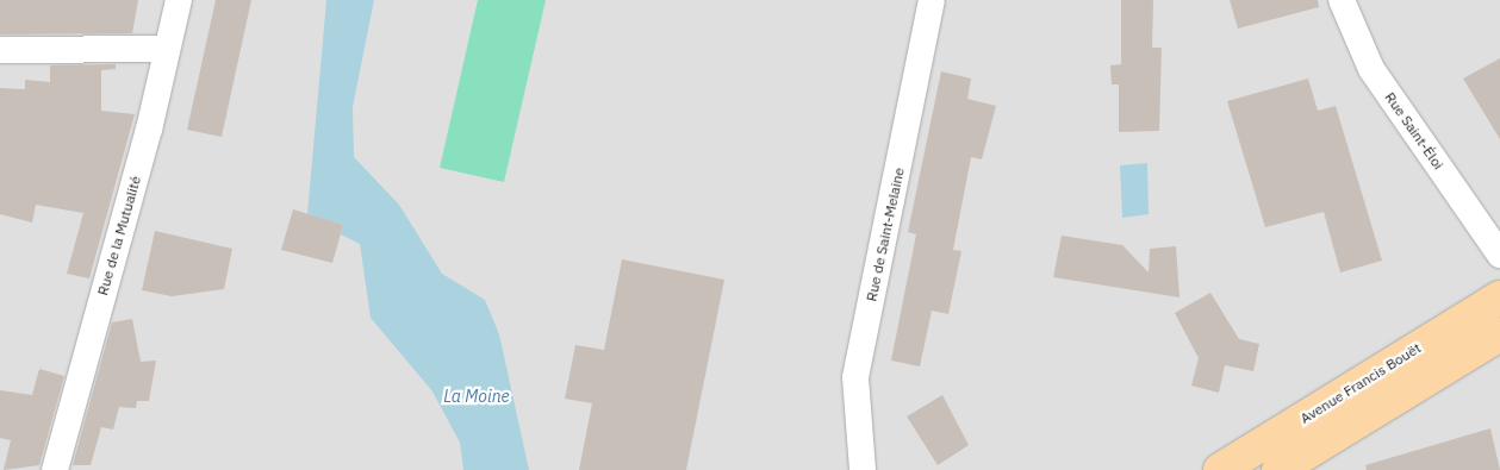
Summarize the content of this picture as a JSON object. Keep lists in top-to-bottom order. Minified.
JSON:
{"streets":{"main road":["Avenue Francis Bouët"],"street":["Rue Saint-Éloi","Rue de Saint-Melaine","Rue de la Mutualité"]},"water":["La Moine"]}
